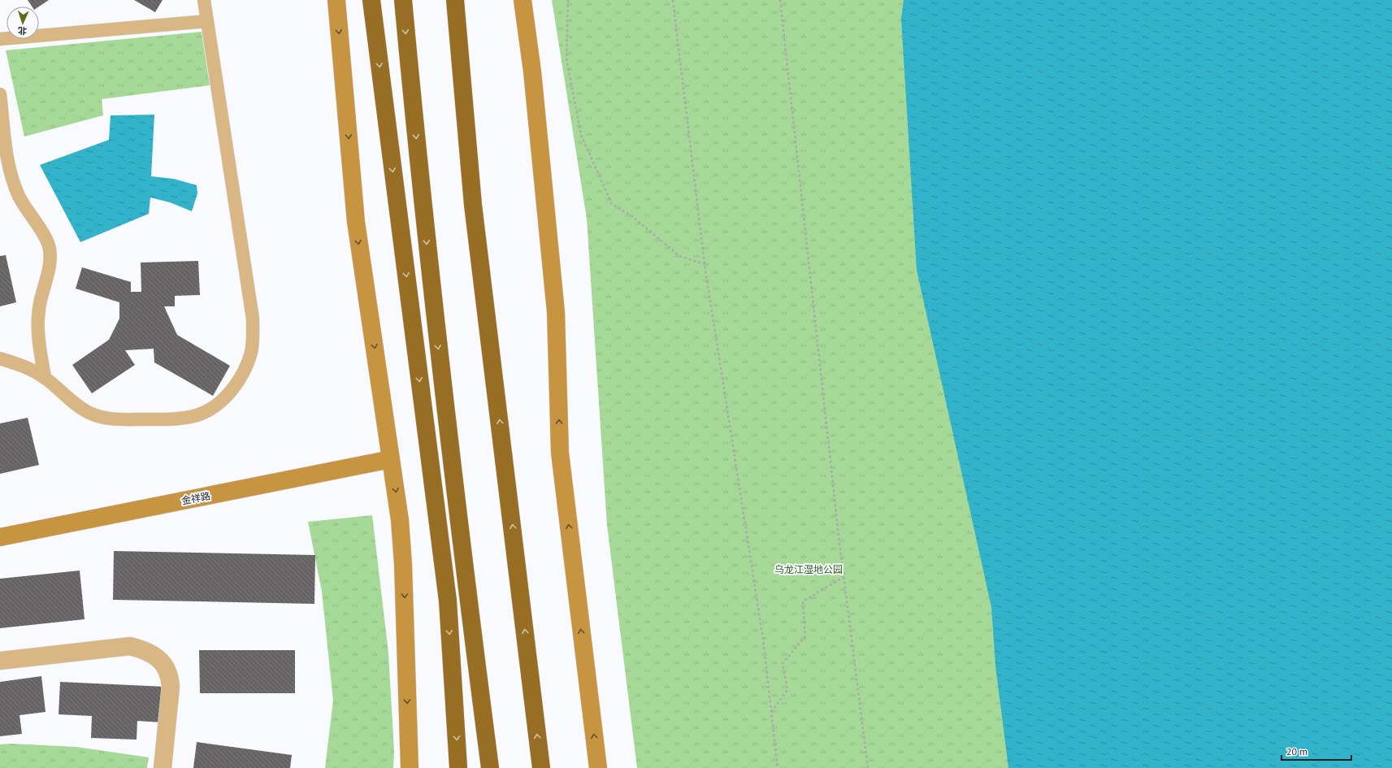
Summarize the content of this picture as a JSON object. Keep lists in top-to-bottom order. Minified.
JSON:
{"streets":{"main road":["金祥路"]},"parks":["乌龙江湿地公园"],"scale_bar":"20 m","north":"bottom"}
